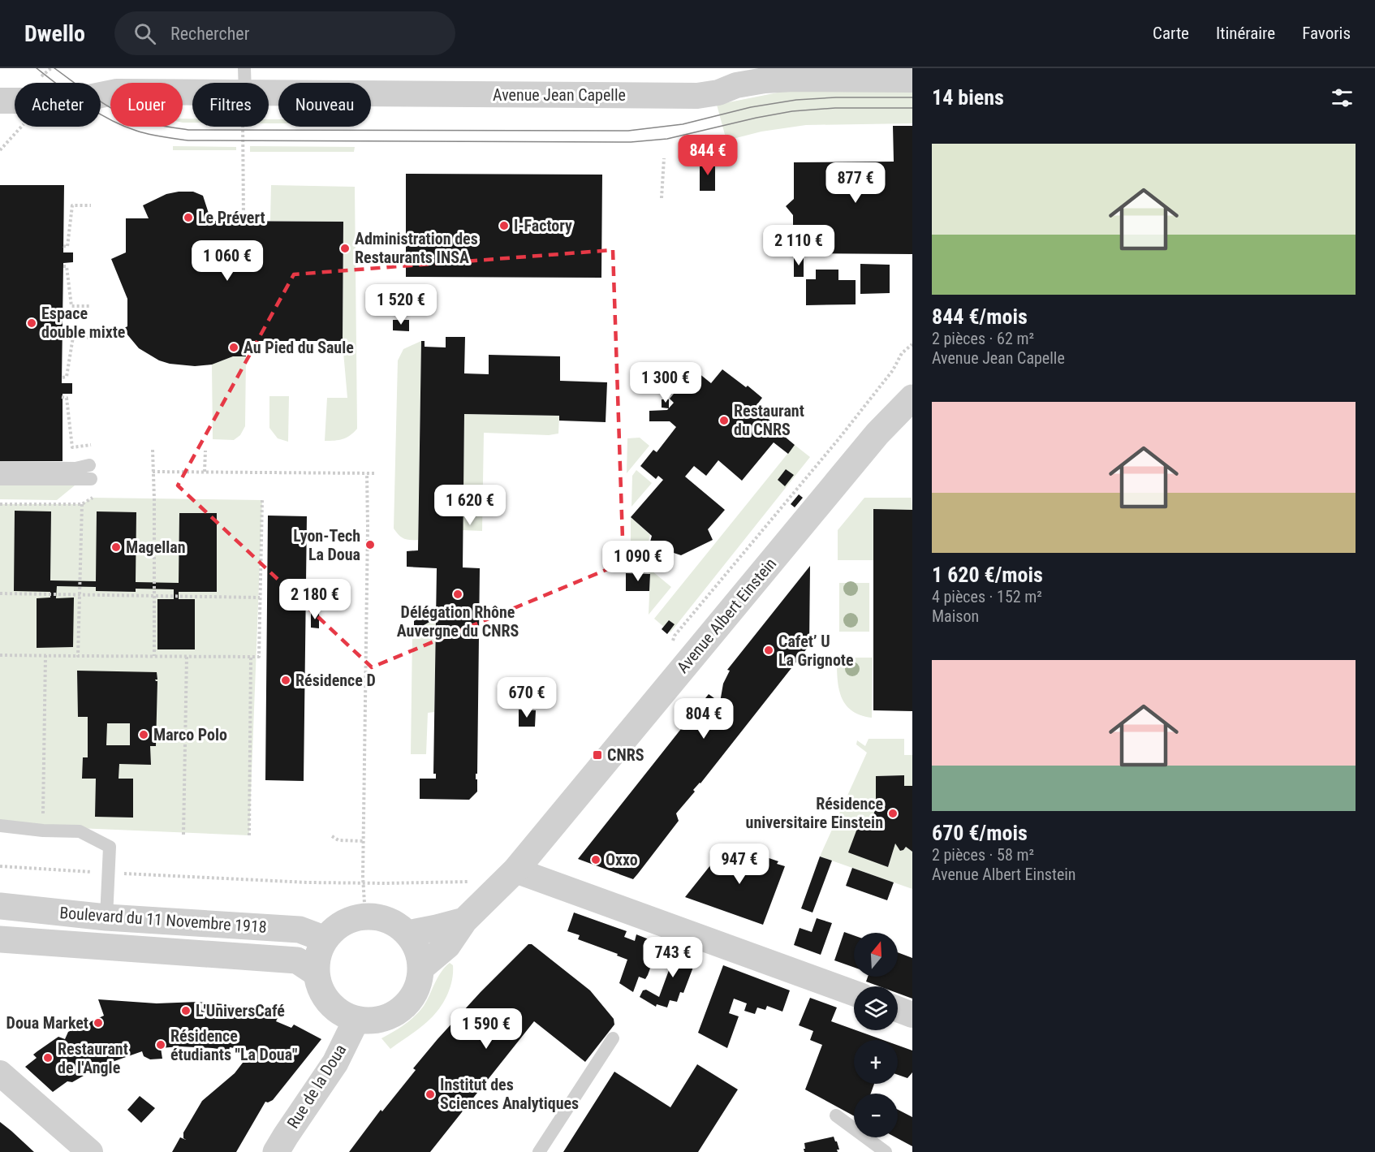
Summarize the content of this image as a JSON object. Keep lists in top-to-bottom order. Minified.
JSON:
{"streets":{"street":["Avenue Jean Capelle","Avenue Albert Einstein","Boulevard du 11 Novembre 1918","Rue de la Doua"]},"crossings":[["Avenue Albert Einstein","Boulevard du 11 Novembre 1918"],["Avenue Albert Einstein","Rue de la Doua"],["Boulevard du 11 Novembre 1918","Rue de la Doua"]],"places":{"other":["Le Prévert","I-Factory","Administration des Restaurants INSA","Espace double mixte","Au Pied du Saule","Restaurant du CNRS","Lyon-Tech La Doua","Magellan","Délégation Rhône Auvergne du CNRS","Cafet’ U La Grignote","Résidence D","Marco Polo","Résidence universitaire Einstein","Oxxo","L'UniversCafé","Doua Market","Résidence étudiants \"La Doua\"","Restaurant de l'Angle","Institut des Sciences Analytiques"],"transit":["CNRS"]},"north":"top","page":{"header":"Dwello","search":"Rechercher","nav":["Carte","Itinéraire","Favoris"],"heading":"14 biens","chip":["Acheter","Louer","Filtres","Nouveau"],"list":[{"name":"844 €/mois","note":"2 pièces · 62 m² · Avenue Jean Capelle"},{"name":"1 620 €/mois","note":"4 pièces · 152 m² · Maison"},{"name":"670 €/mois","note":"2 pièces · 58 m² · Avenue Albert Einstein"}],"price":["844 €","877 €","2 110 €","1 060 €","1 520 €","1 300 €","1 620 €","1 090 €","2 180 €","670 €","804 €","947 €","743 €","1 590 €"],"map_buttons":["+","−"]}}
